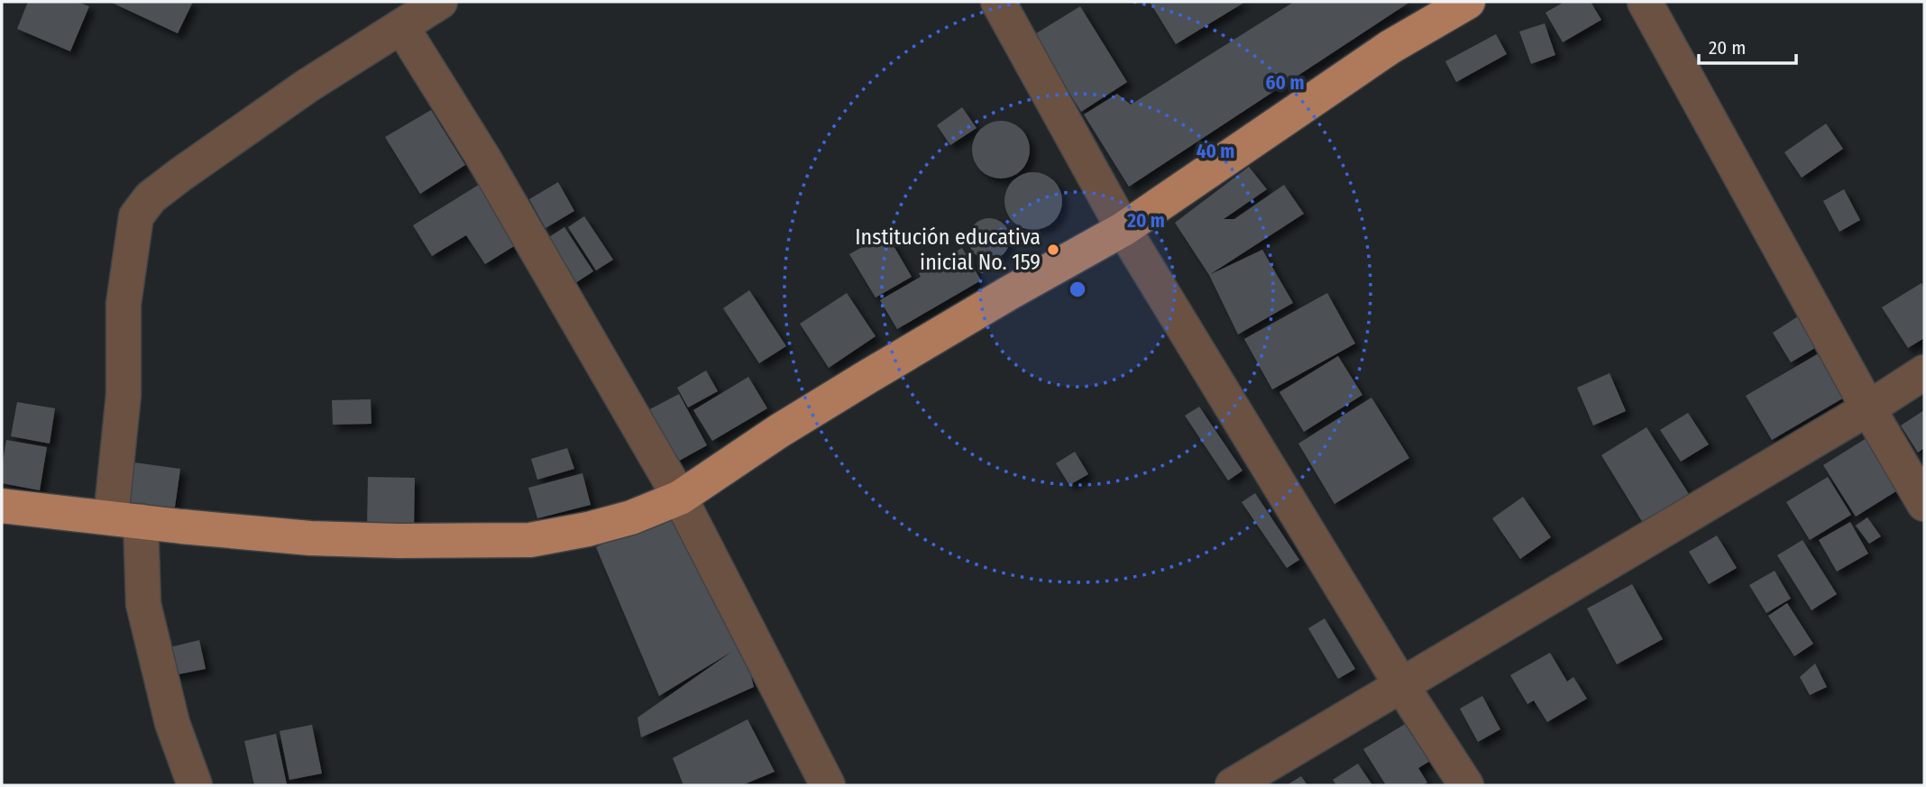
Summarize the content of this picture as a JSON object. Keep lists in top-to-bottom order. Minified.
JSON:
{"places":["Institución educativa inicial No. 159"],"scale_bar":"20 m","rings":["60 m","40 m","20 m"]}
